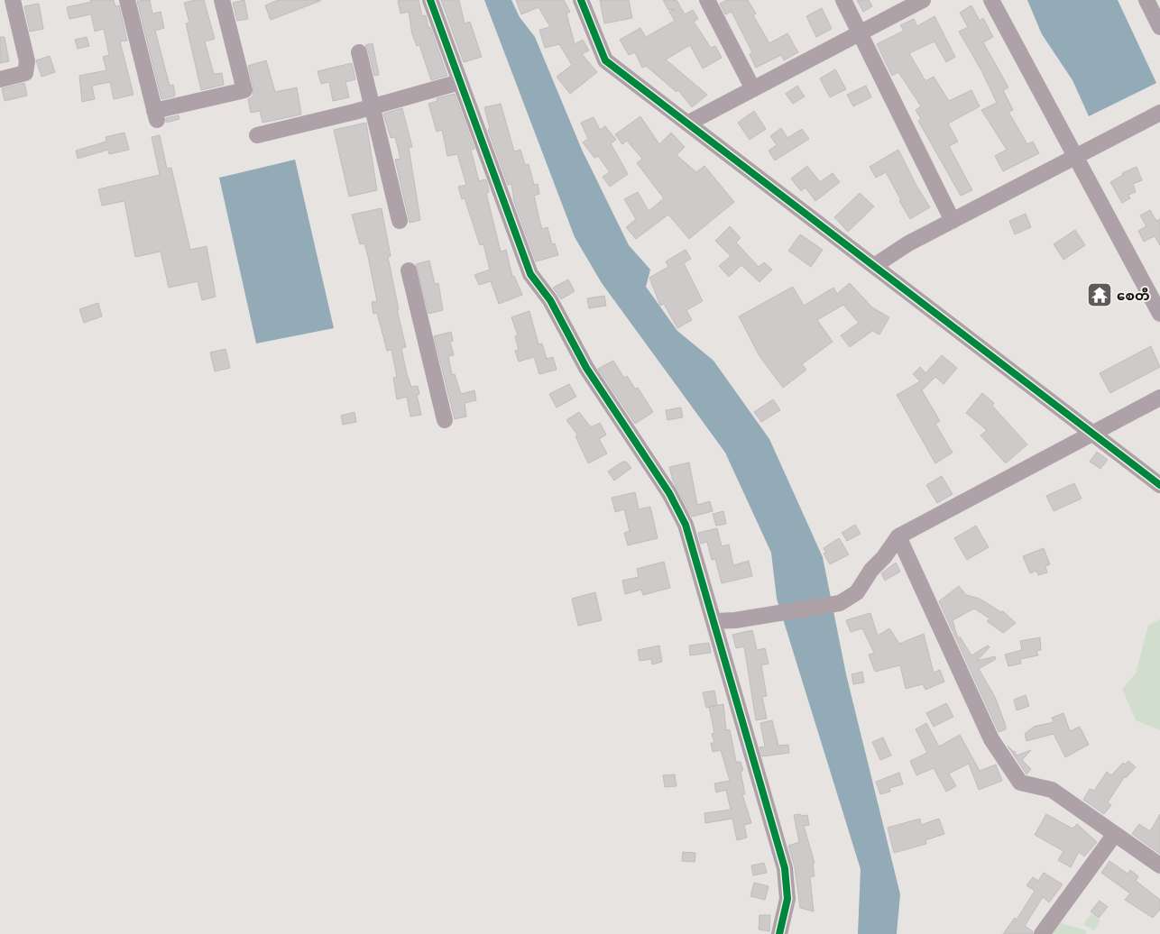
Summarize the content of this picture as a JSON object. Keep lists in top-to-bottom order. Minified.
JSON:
{"places":{"temple":["စေတီ"]}}
